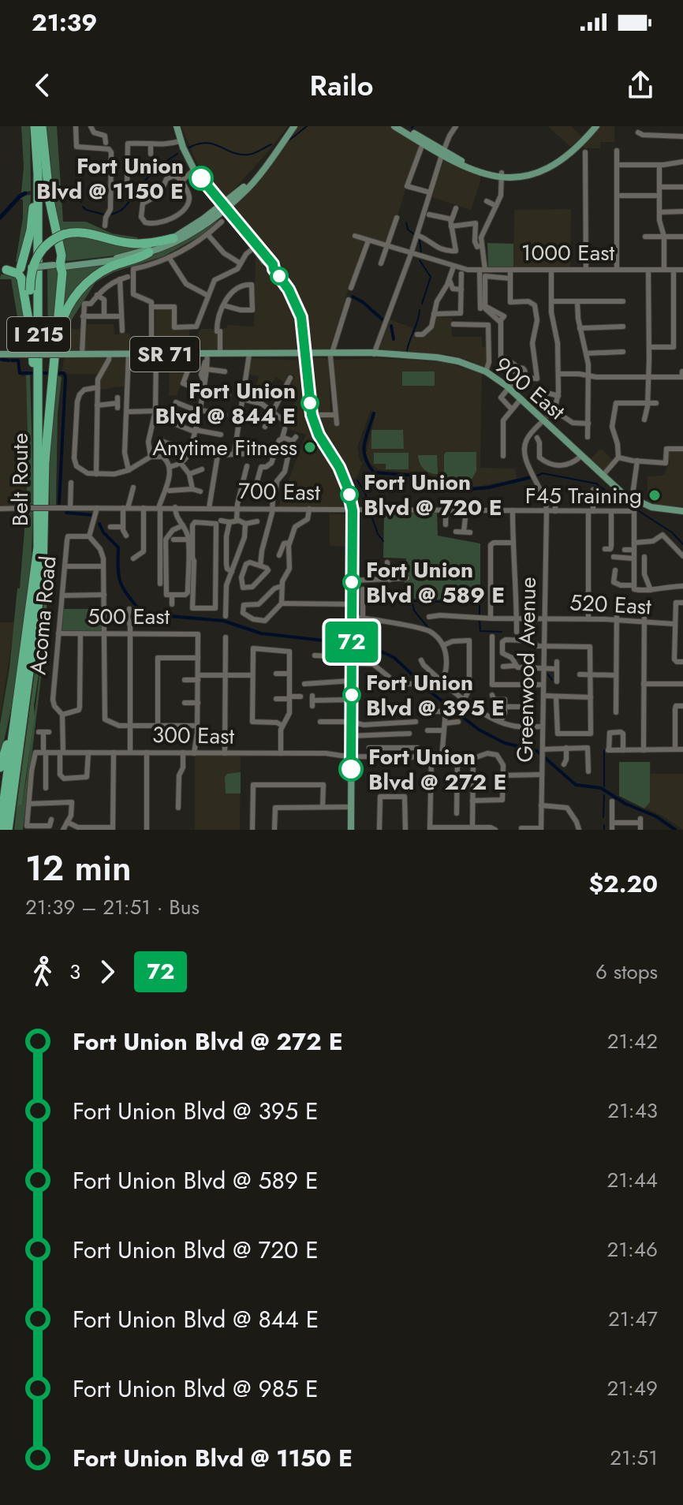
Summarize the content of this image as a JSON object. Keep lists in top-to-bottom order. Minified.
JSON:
{"streets":{"highway":["I 215","Belt Route"],"main road":["SR 71","900 East"],"street":["1000 East","700 East","520 East","Acoma Road","500 East","Greenwood Avenue","300 East"]},"crossings":[["SR 71","900 East"],["900 East","Greenwood Avenue"],["700 East","Greenwood Avenue"],["520 East","Greenwood Avenue"],["Acoma Road","500 East"],["Acoma Road","300 East"]],"places":["Fort Union Blvd @ 1150 E","Fort Union Blvd @ 844 E","Anytime Fitness","Fort Union Blvd @ 720 E","F45 Training","Fort Union Blvd @ 589 E","Fort Union Blvd @ 395 E","Fort Union Blvd @ 272 E"],"lines":["bus line 72"],"page":{"status":"21:39","header":"Railo","on_map":"72","heading":["12 min","21:39 – 21:51 · Bus","$2.20"],"legs":["3","72","6 stops"],"list":[{"name":"Fort Union Blvd @ 272 E","value":"21:42"},{"name":"Fort Union Blvd @ 395 E","value":"21:43"},{"name":"Fort Union Blvd @ 589 E","value":"21:44"},{"name":"Fort Union Blvd @ 720 E","value":"21:46"},{"name":"Fort Union Blvd @ 844 E","value":"21:47"},{"name":"Fort Union Blvd @ 985 E","value":"21:49"},{"name":"Fort Union Blvd @ 1150 E","value":"21:51"}]}}
